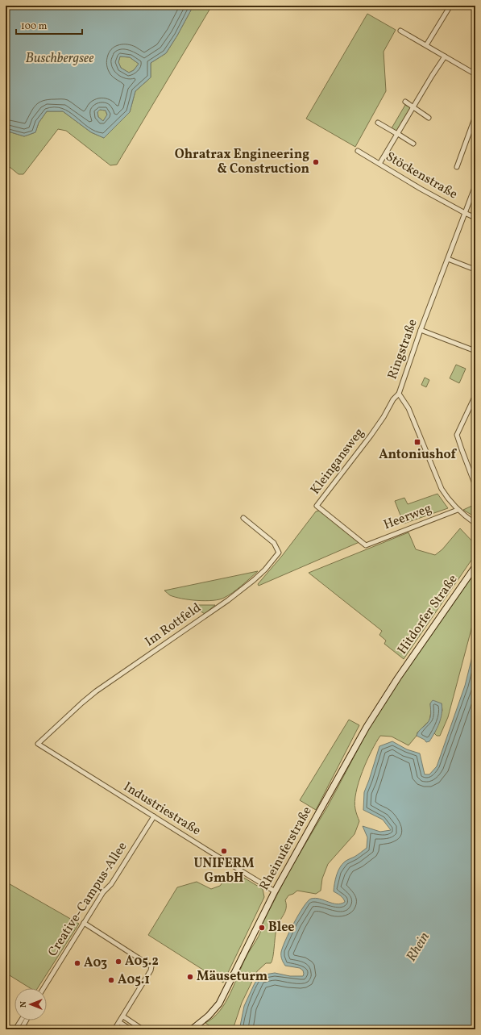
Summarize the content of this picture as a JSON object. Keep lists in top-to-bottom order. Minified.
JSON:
{"streets":{"street":["Stöckenstraße","Ringstraße","Kleingansweg","Heerweg","Hitdorfer Straße","Im Rottfeld","Industriestraße","Rheinuferstraße","Creative-Campus-Allee"]},"crossings":[["Stöckenstraße","Ringstraße"],["Ringstraße","Kleingansweg"],["Ringstraße","Heerweg"],["Kleingansweg","Heerweg"],["Hitdorfer Straße","Rheinuferstraße"],["Im Rottfeld","Industriestraße"],["Industriestraße","Rheinuferstraße"],["Industriestraße","Creative-Campus-Allee"]],"water":["Buschbergsee","Rhein"],"places":{"other":["Ohratrax Engineering & Construction","UNIFERM GmbH","Blee","A05.2","A03","Mäuseturm","A05.1"],"transit":["Antoniushof"]},"scale_bar":"100 m","north":"left"}
